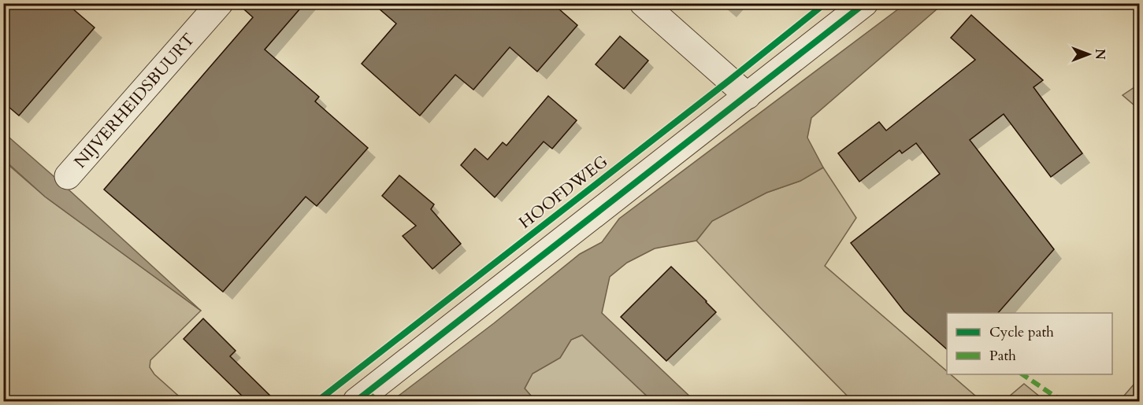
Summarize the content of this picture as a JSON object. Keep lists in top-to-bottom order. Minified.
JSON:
{"streets":{"street":["NIJVERHEIDSBUURT"],"cycle path":["HOOFDWEG"]},"legend":["Cycle path","Path"],"north":"right"}
